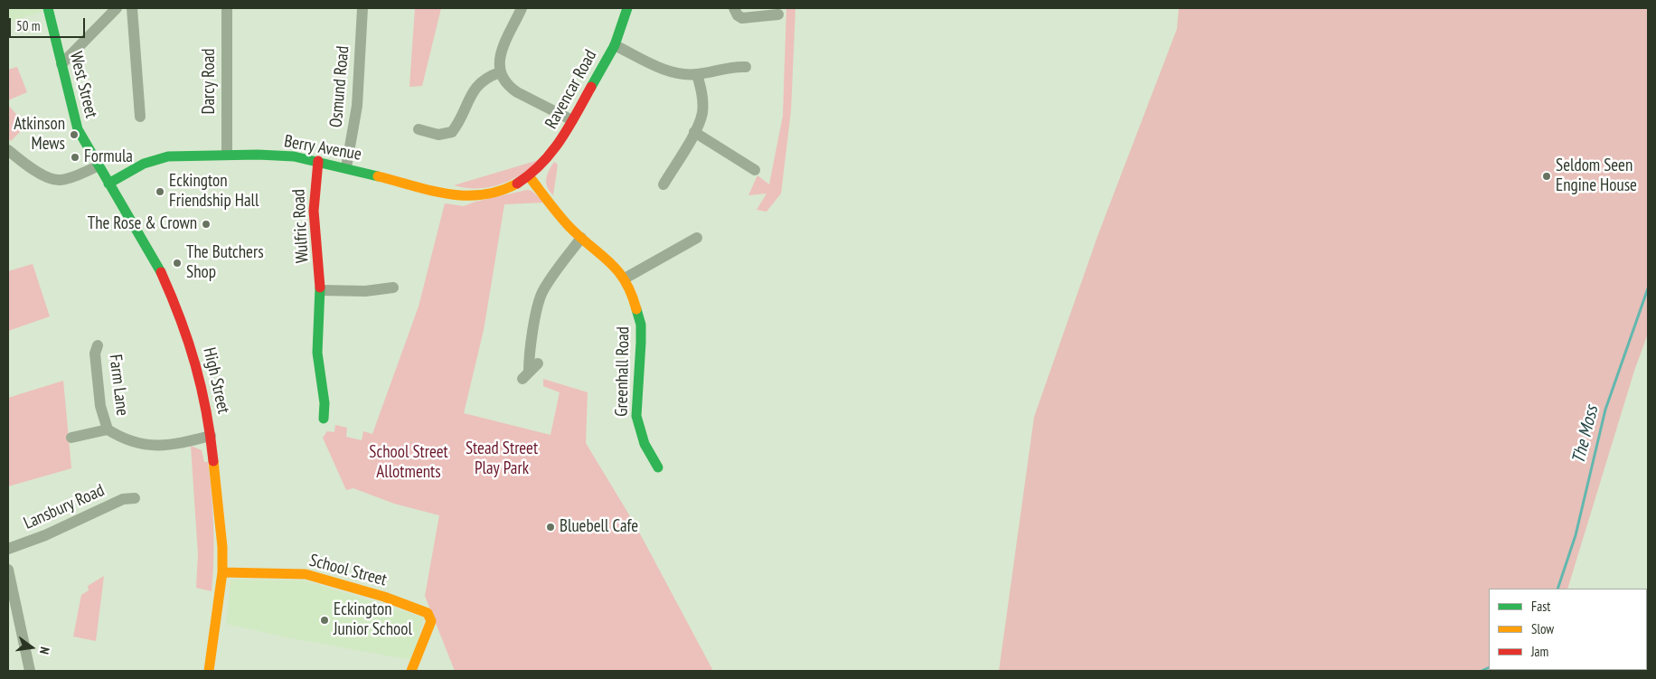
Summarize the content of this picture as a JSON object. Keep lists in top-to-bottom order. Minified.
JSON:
{"streets":{"street":["Darcy Road","West Street","Osmund Road","Ravencar Road","Berry Avenue","Wulfric Road","Greenhall Road","High Street","Farm Lane","Lansbury Road","School Street"]},"crossings":[["Darcy Road","Berry Avenue"],["West Street","High Street"],["Osmund Road","Berry Avenue"],["Ravencar Road","Berry Avenue"],["Ravencar Road","Greenhall Road"],["Berry Avenue","Wulfric Road"],["Berry Avenue","Greenhall Road"],["Berry Avenue","High Street"],["High Street","Farm Lane"],["High Street","School Street"]],"water":["The Moss"],"parks":["Stead Street Play Park","School Street Allotments"],"places":["Atkinson Mews","Formula","Seldom Seen Engine House","Eckington Friendship Hall","The Rose & Crown","The Butchers Shop","Bluebell Cafe","Eckington Junior School"],"legend":["Fast","Slow","Jam"],"scale_bar":"50 m","north":"right"}
